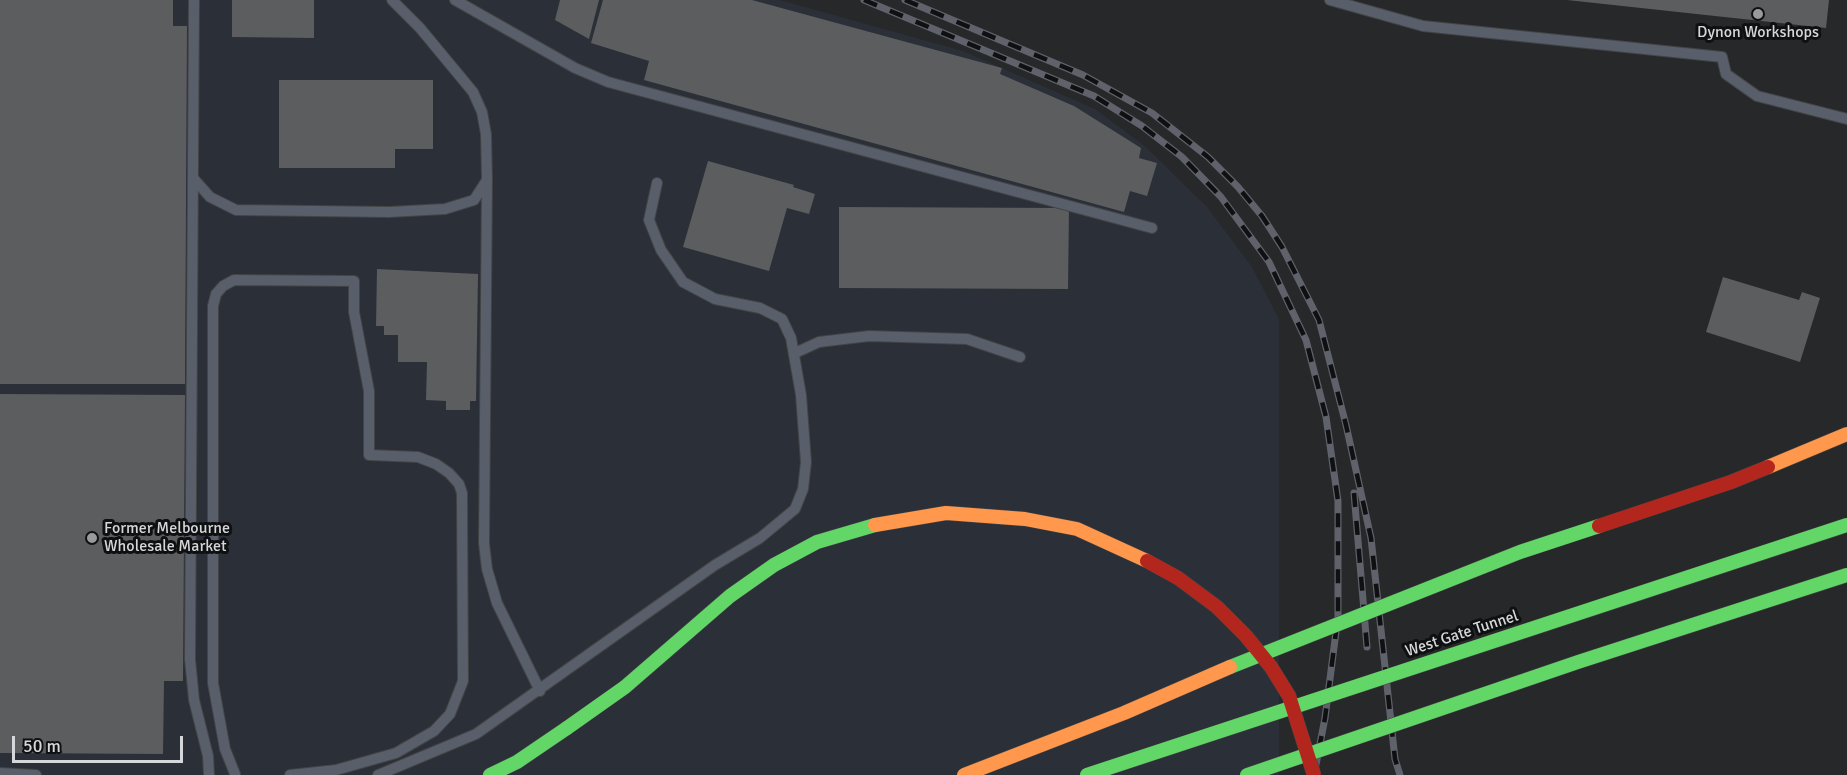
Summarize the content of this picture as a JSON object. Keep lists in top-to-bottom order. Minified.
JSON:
{"streets":{"highway":["West Gate Tunnel"]},"places":["Dynon Workshops","Former Melbourne Wholesale Market"],"scale_bar":"50 m"}
